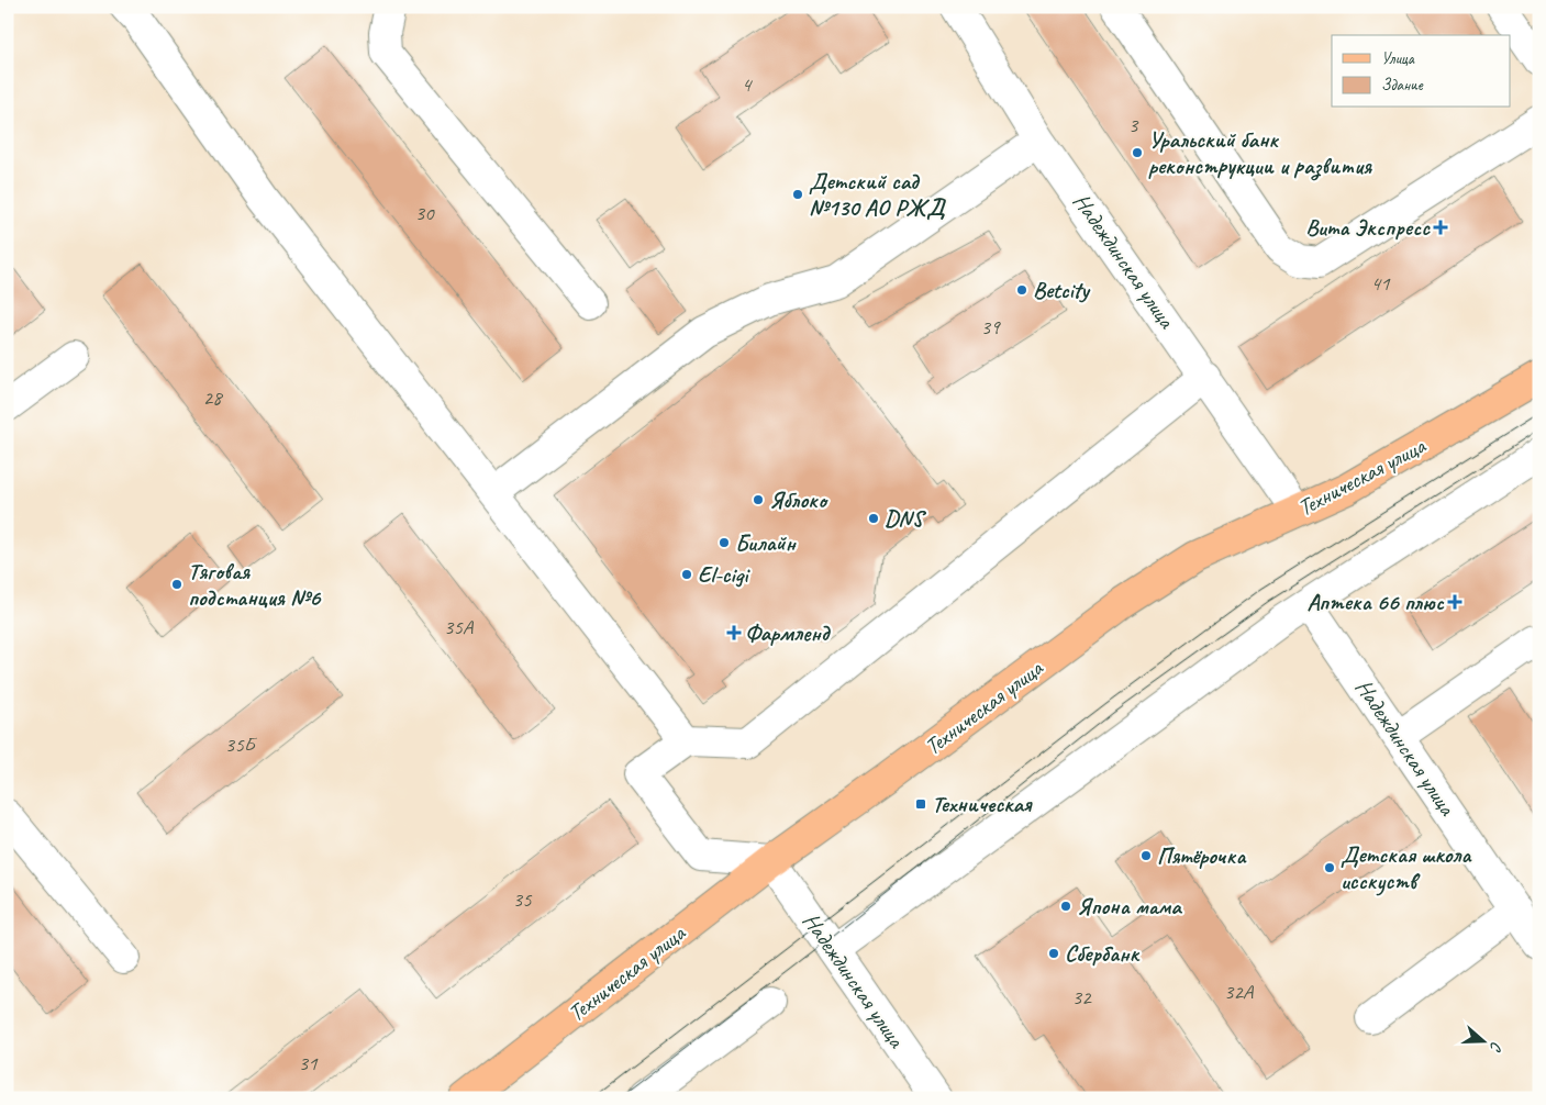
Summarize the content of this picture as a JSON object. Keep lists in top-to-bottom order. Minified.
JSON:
{"streets":{"main road":["Техническая улица"],"street":["Надеждинская улица"]},"crossings":[["Надеждинская улица","Техническая улица"]],"places":{"other":["Уральский банк реконструкции и развития","Детский сад №130 АО РЖД","Betcity","Яблоко","DNS","Билайн","El-cigi","Тяговая подстанция №6","Пятёрочка","Детская школа исскуств","Япона мама","Сбербанк"],"health":["Вита Экспресс","Аптека 66 плюс","Фармленд"],"transit":["Техническая"]},"house_numbers":["4","3","30","41","39","28","35А","35Б","35","32А","32","31"],"legend":["Улица","Здание"],"north":"right"}
